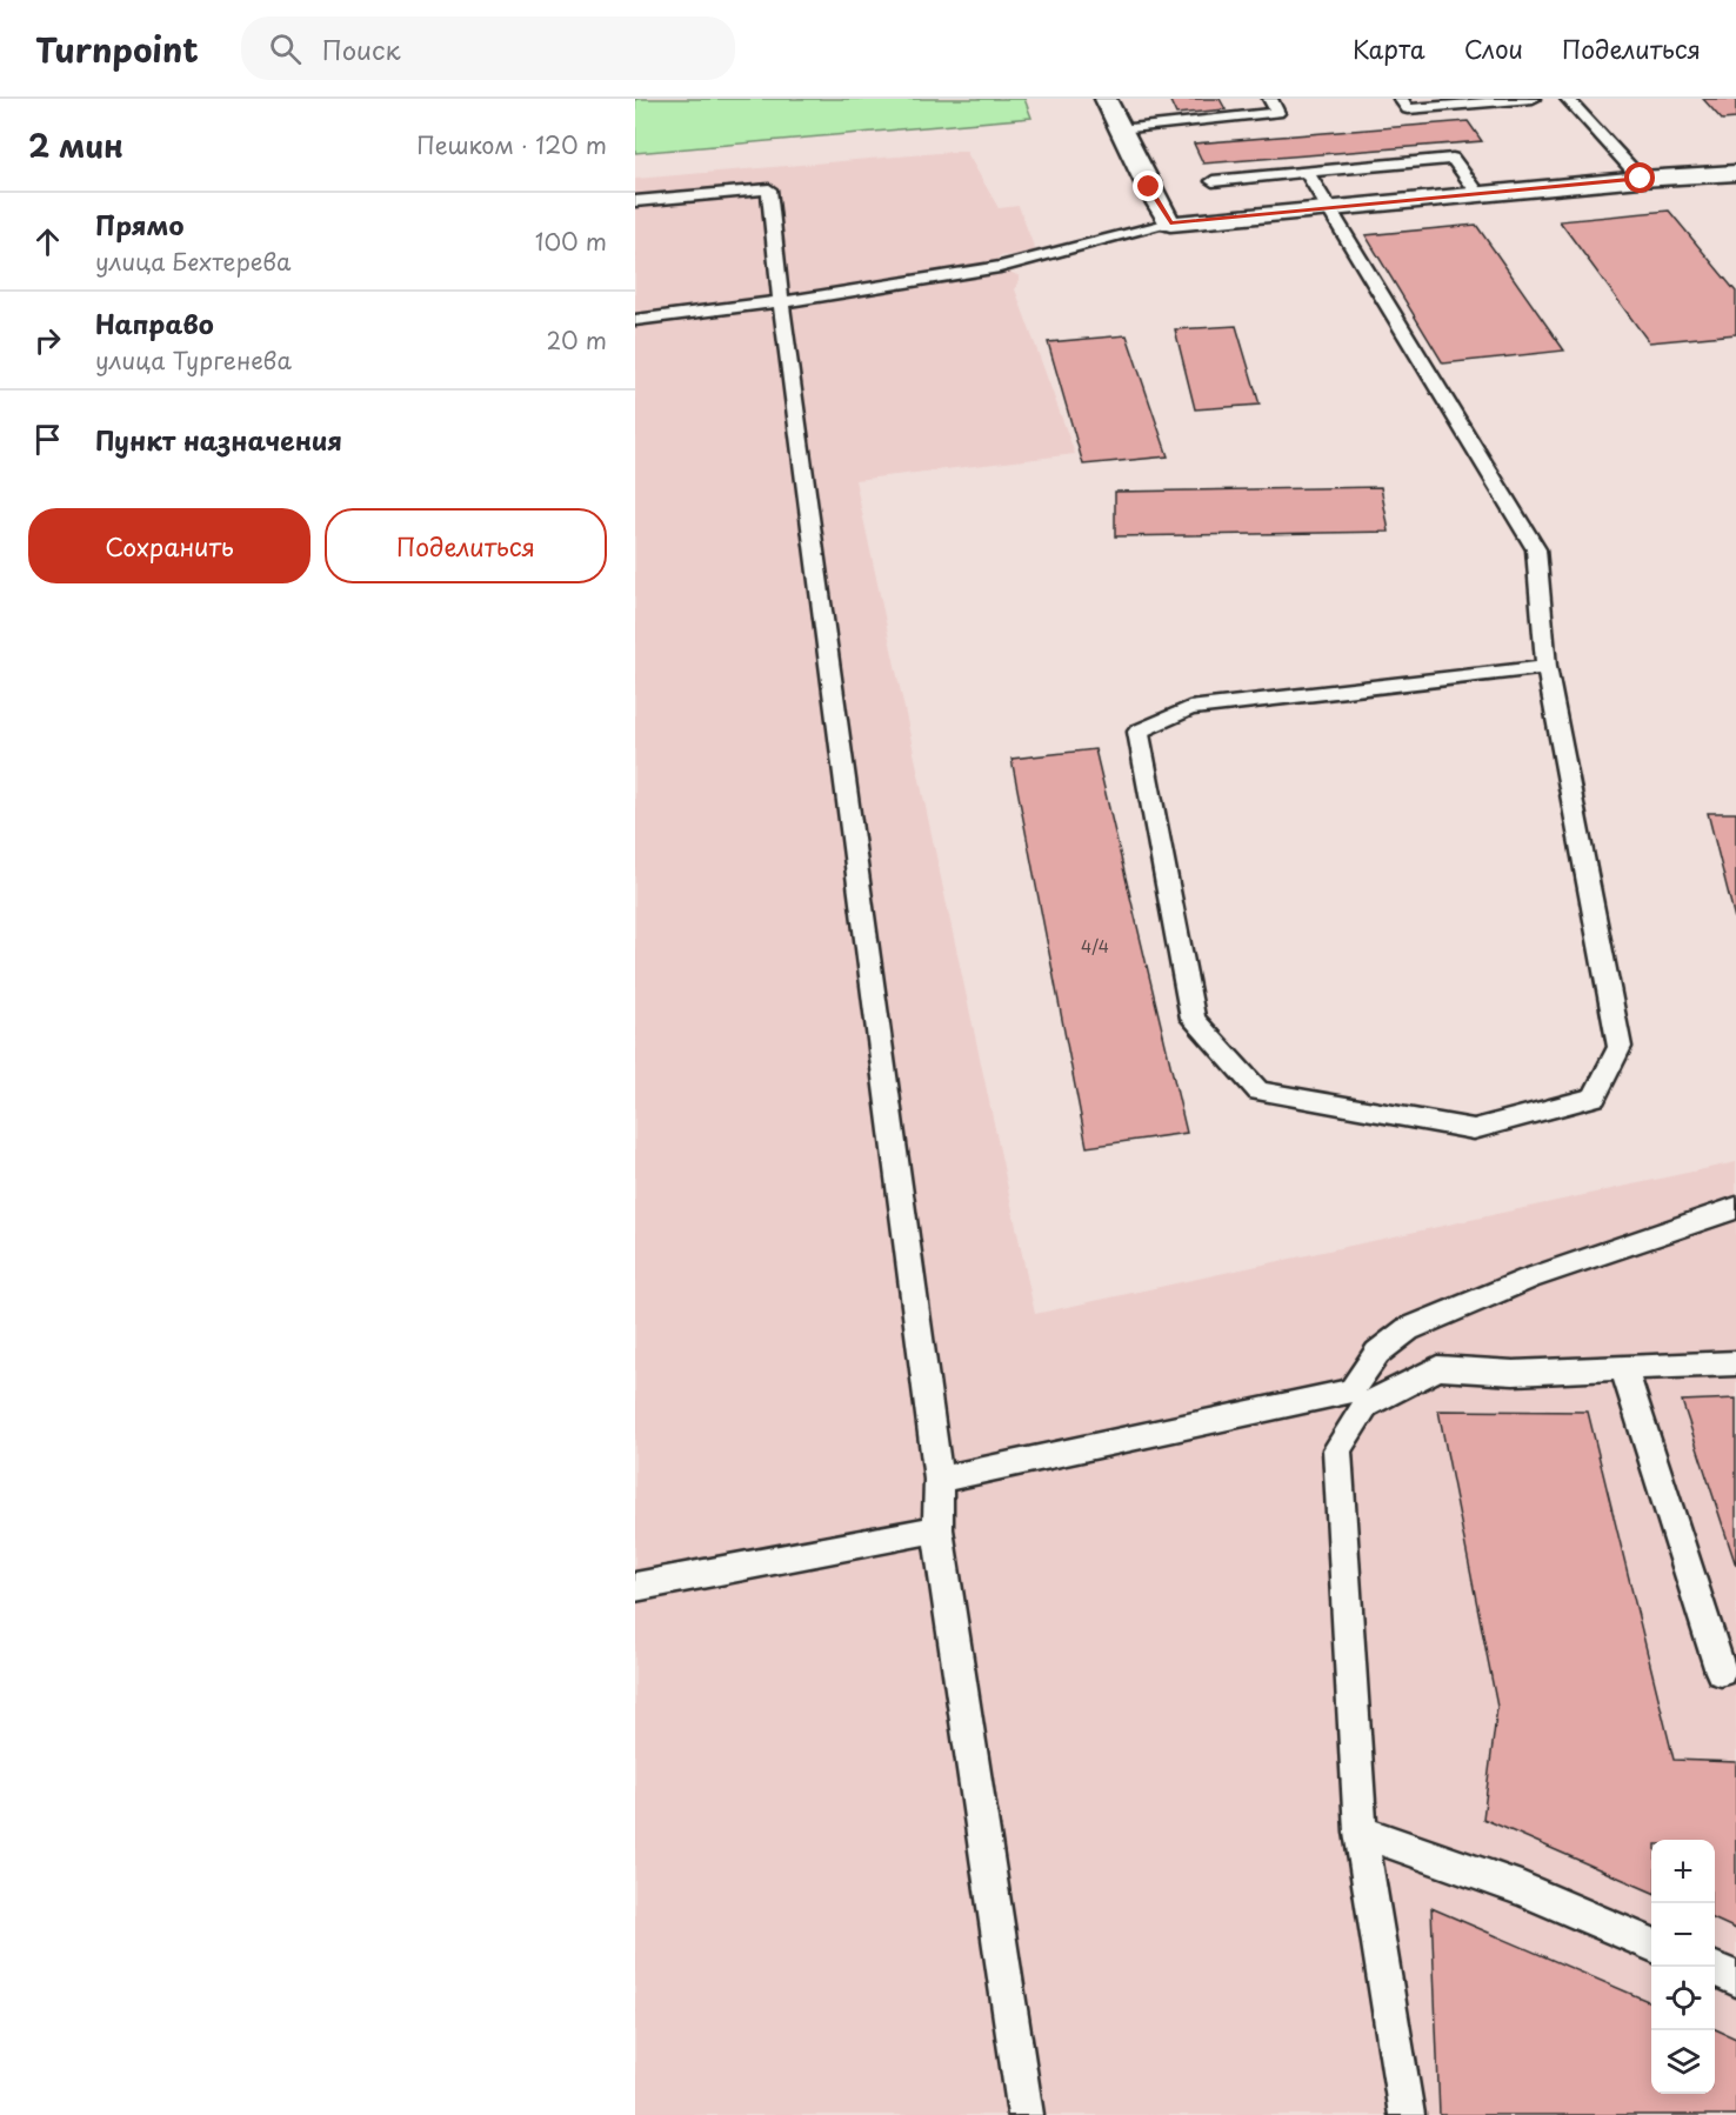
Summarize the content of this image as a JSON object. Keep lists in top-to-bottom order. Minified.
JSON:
{"house_numbers":["4/4"],"page":{"header":"Turnpoint","search":"Поиск","nav":["Карта","Слои","Поделиться"],"heading":["2 мин","Пешком · 120 m"],"list":[["Прямо","улица Бехтерева","100 m"],["Направо","улица Тургенева","20 m"],"Пункт назначения"],"buttons":["Сохранить","Поделиться"],"map_buttons":["+","−"]}}
